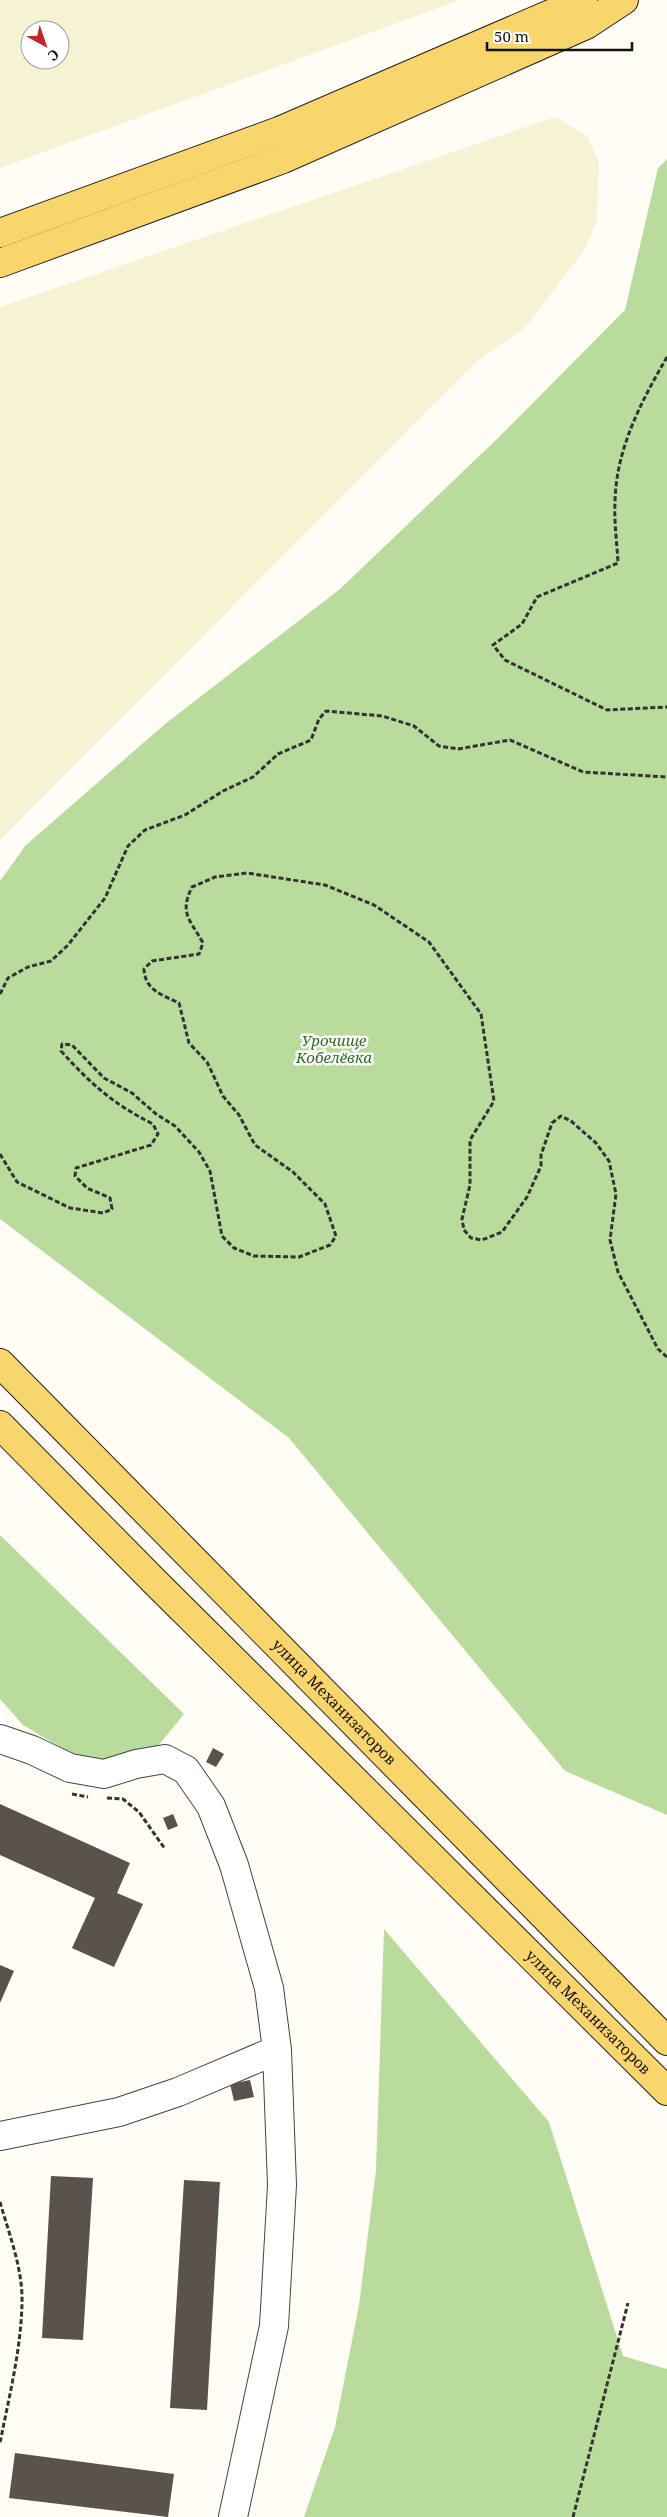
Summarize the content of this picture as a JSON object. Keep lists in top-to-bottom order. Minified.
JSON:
{"streets":{"main road":["улица Механизаторов"]},"parks":["Урочище Кобелёвка"],"scale_bar":"50 m","north":"bottom right"}
